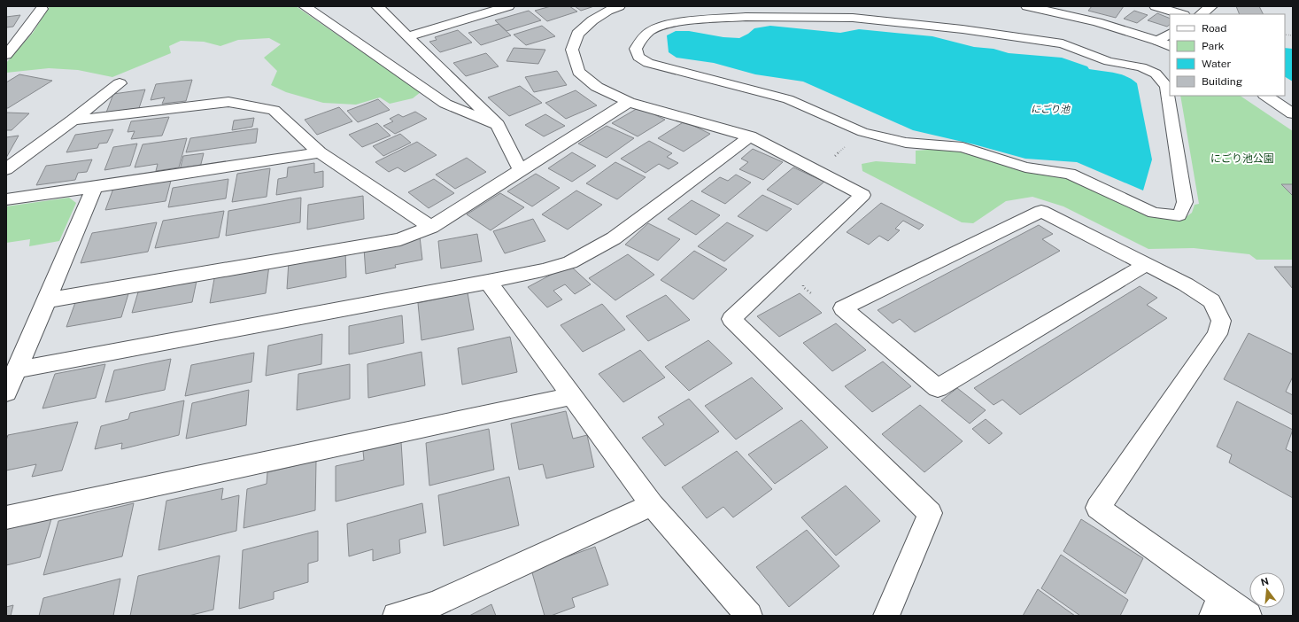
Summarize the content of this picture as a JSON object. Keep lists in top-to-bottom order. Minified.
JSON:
{"water":["にごり池"],"parks":["にごり池公園"],"legend":["Road","Park","Water","Building"],"north":"top"}
